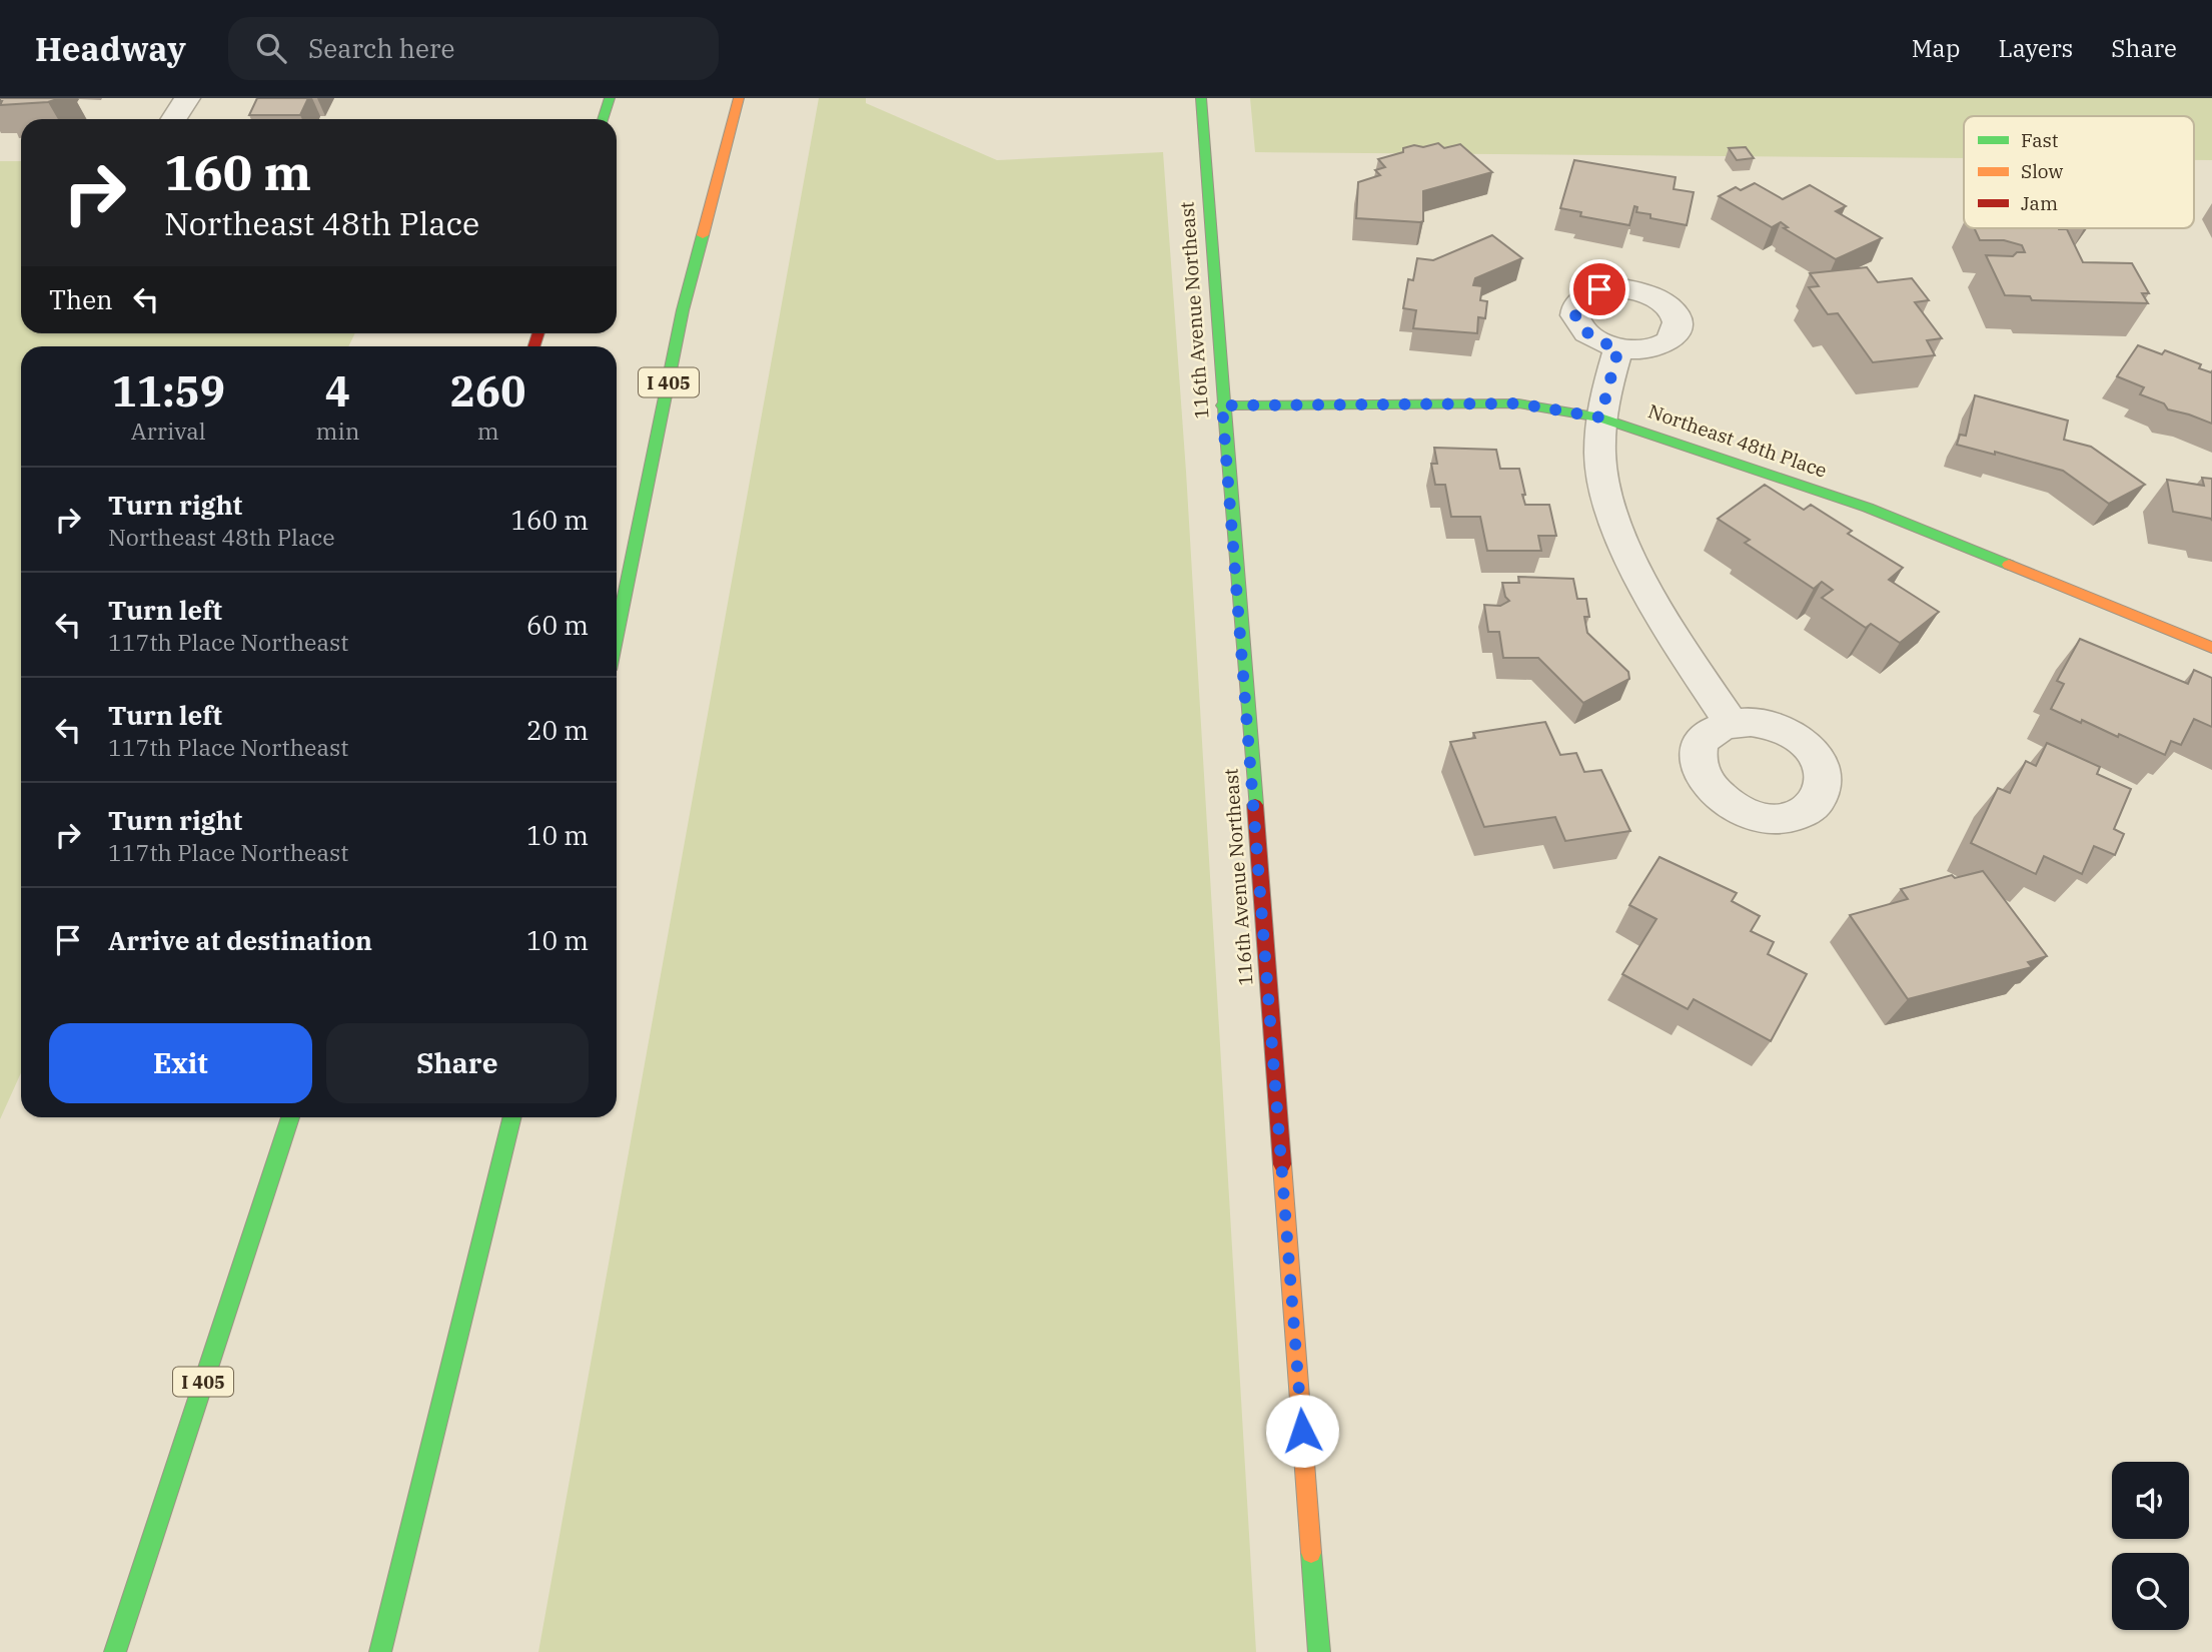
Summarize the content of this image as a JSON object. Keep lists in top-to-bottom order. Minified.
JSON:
{"streets":{"main road":["116th Avenue Northeast","I 405","Northeast 48th Place"]},"crossings":[["116th Avenue Northeast","Northeast 48th Place"]],"legend":["Fast","Slow","Jam"],"page":{"header":"Headway","search":"Search here","nav":["Map","Layers","Share"],"turn":["160 m","Northeast 48th Place"],"then":"Then","eta":["11:59","Arrival","4","min","260","m"],"list":[{"name":"Turn right","note":"Northeast 48th Place","value":"160 m"},{"name":"Turn left","note":"117th Place Northeast","value":"60 m"},{"name":"Turn left","note":"117th Place Northeast","value":"20 m"},{"name":"Turn right","note":"117th Place Northeast","value":"10 m"},{"name":"Arrive at destination","value":"10 m"}],"buttons":["Exit","Share"]}}
